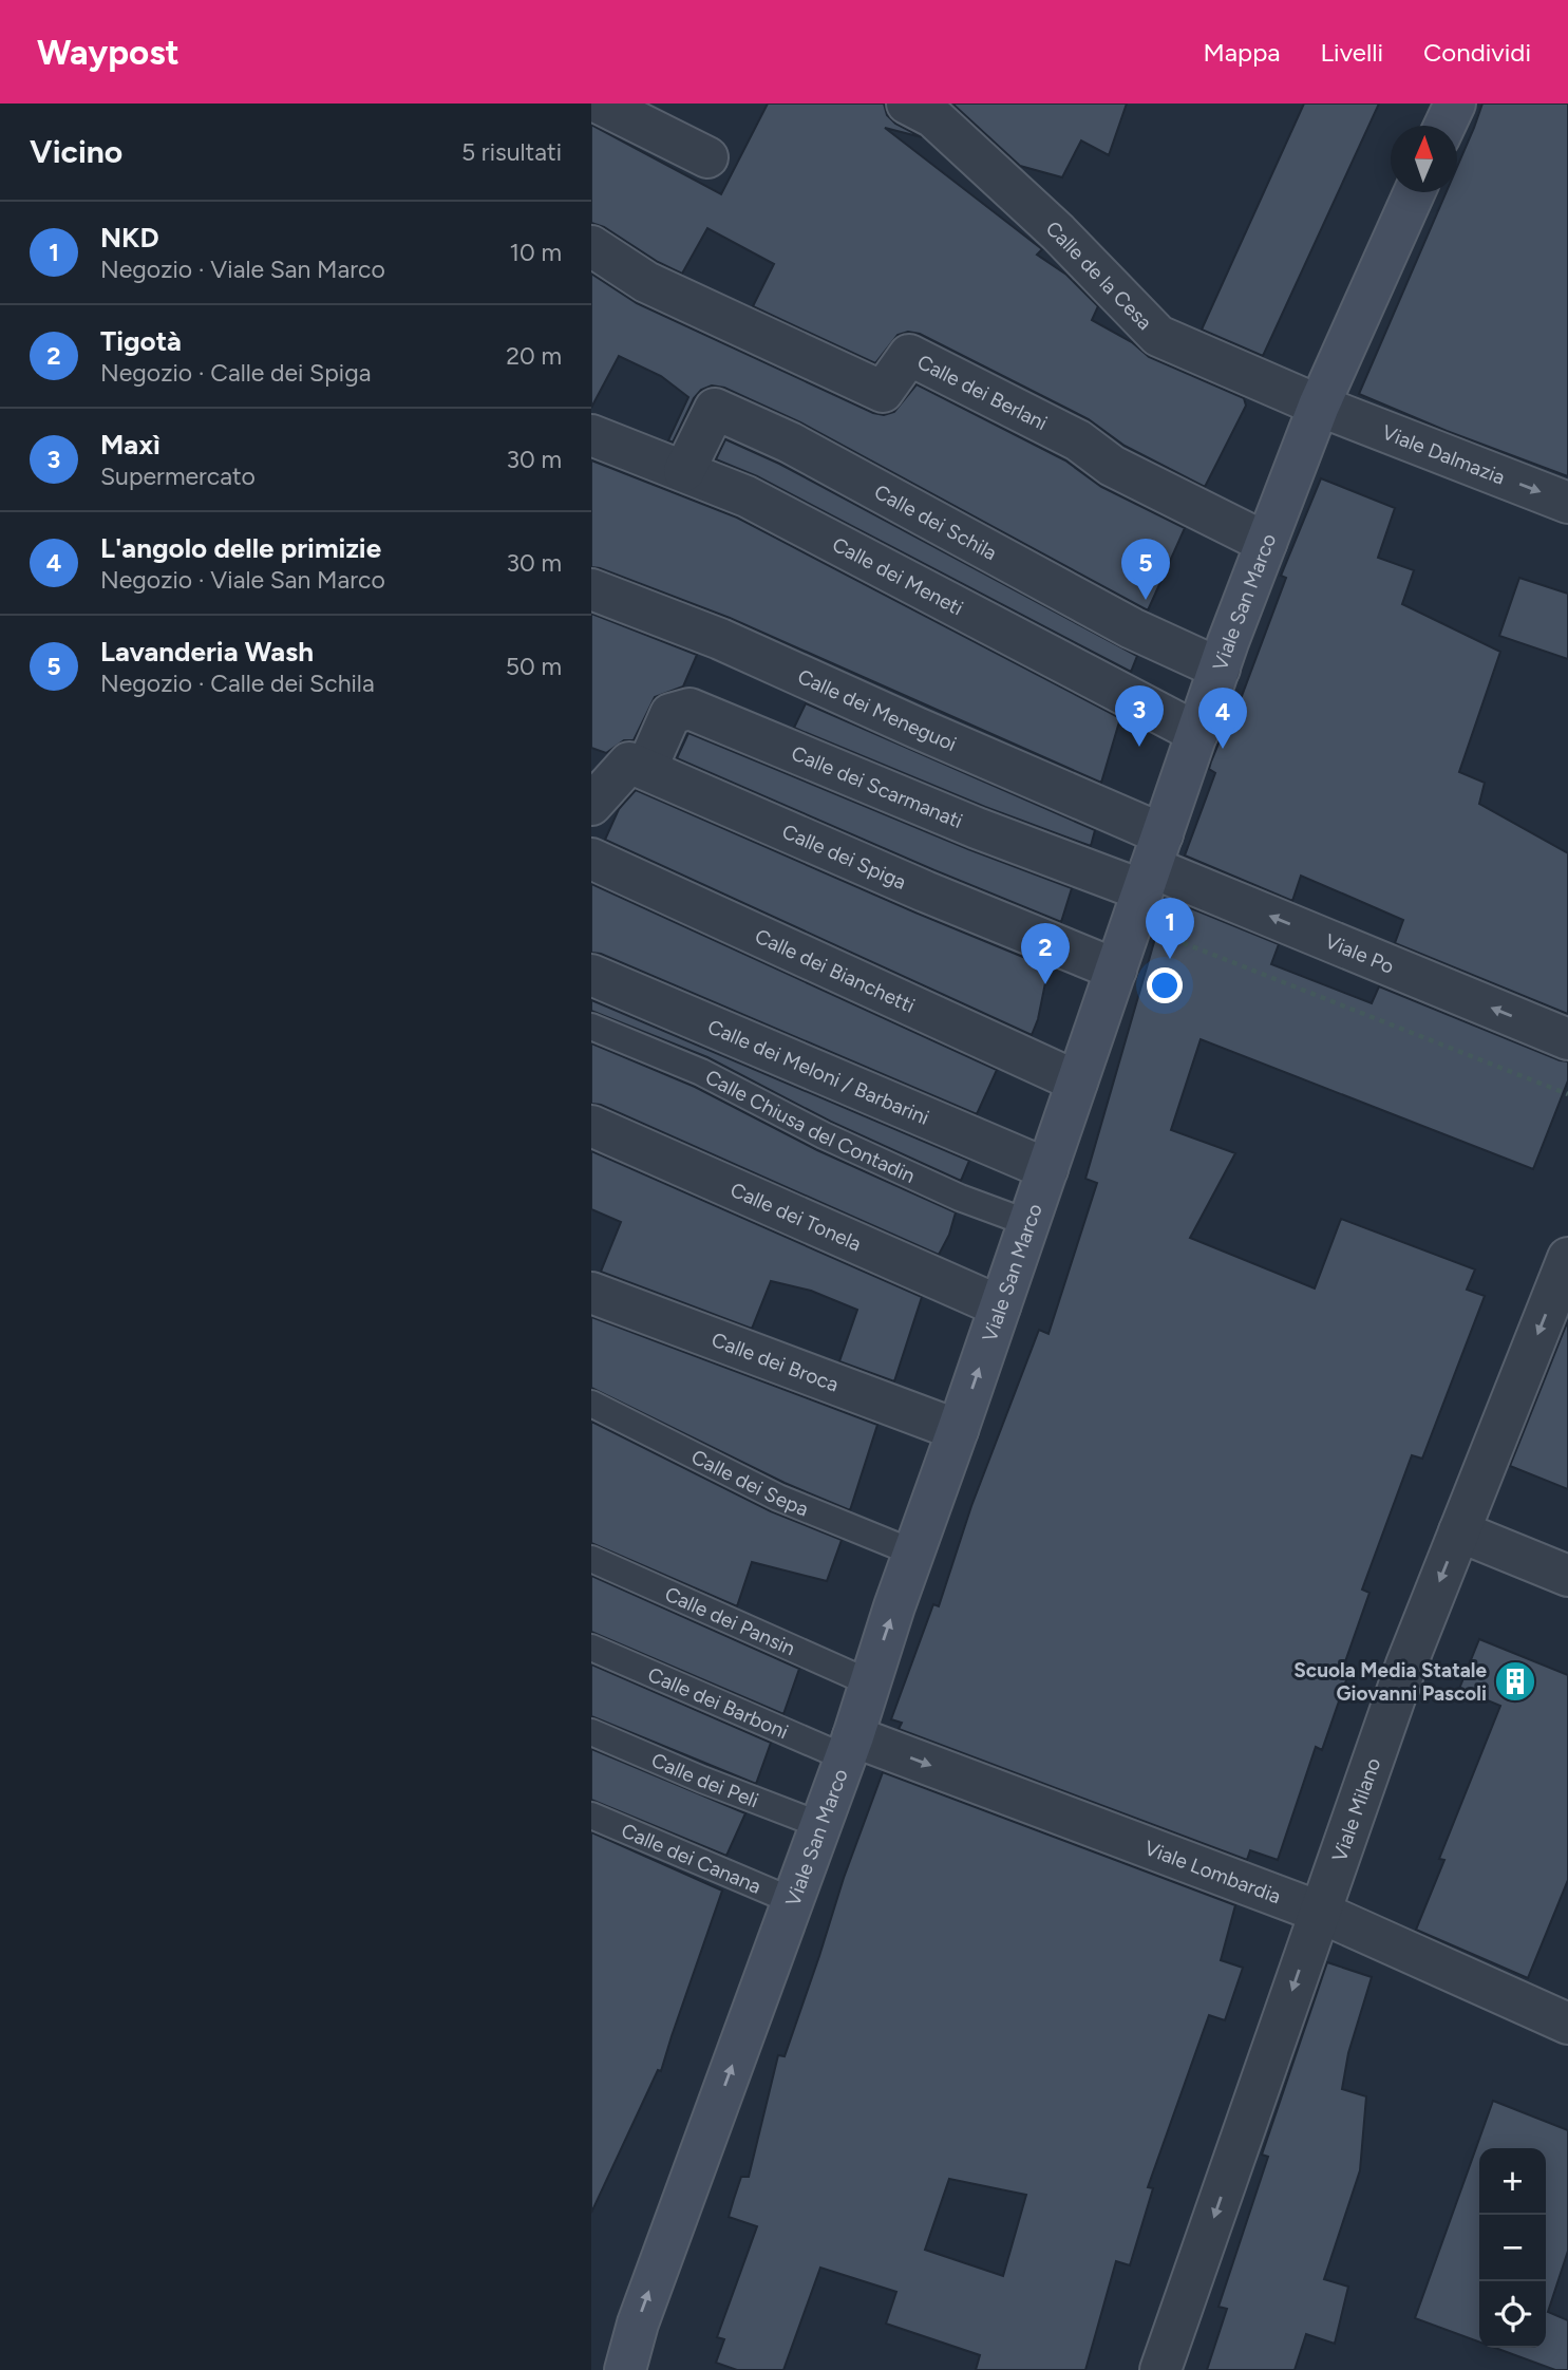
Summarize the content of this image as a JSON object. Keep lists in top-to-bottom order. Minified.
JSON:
{"streets":{"street":["Calle de la Cesa","Calle dei Berlani","Viale Dalmazia","Calle dei Schila","Calle dei Meneti","Viale San Marco","Calle dei Meneguoi","Calle dei Scarmanati","Calle dei Spiga","Viale Po","Calle dei Bianchetti","Calle dei Meloni / Barbarini","Calle dei Tonela","Calle dei Broca","Viale Milano","Viale Lombardia"],"lane":["Calle Chiusa del Contadin","Calle dei Sepa","Calle dei Pansin","Calle dei Barboni","Calle dei Peli","Calle dei Canana"]},"crossings":[["Calle de la Cesa","Viale Dalmazia"],["Calle de la Cesa","Viale San Marco"],["Calle dei Berlani","Viale San Marco"],["Viale Dalmazia","Viale San Marco"],["Calle dei Schila","Calle dei Meneti"],["Calle dei Schila","Viale San Marco"],["Calle dei Meneti","Viale San Marco"],["Viale San Marco","Calle dei Meneguoi"],["Viale San Marco","Calle dei Scarmanati"],["Viale San Marco","Calle dei Spiga"],["Viale San Marco","Viale Po"],["Viale San Marco","Calle dei Bianchetti"],["Viale San Marco","Calle dei Meloni / Barbarini"],["Viale San Marco","Calle Chiusa del Contadin"],["Viale San Marco","Calle dei Tonela"],["Viale San Marco","Calle dei Broca"],["Viale San Marco","Calle dei Sepa"],["Viale San Marco","Calle dei Pansin"],["Viale San Marco","Calle dei Barboni"],["Viale San Marco","Calle dei Peli"],["Viale San Marco","Calle dei Canana"],["Viale San Marco","Viale Lombardia"],["Calle dei Meneguoi","Calle dei Scarmanati"],["Calle dei Meneguoi","Viale Po"],["Calle dei Scarmanati","Calle dei Spiga"],["Calle dei Scarmanati","Viale Po"],["Calle dei Barboni","Viale Lombardia"],["Viale Milano","Viale Lombardia"]],"one_way":["Viale Dalmazia","Viale Po","Viale Milano","Viale Lombardia"],"places":{"building":["Scuola Media Statale Giovanni Pascoli"]},"north":"top","page":{"header":"Waypost","nav":["Mappa","Livelli","Condividi"],"heading":["Vicino","5 risultati"],"list":[{"mark":"1","name":"NKD","note":"Negozio · Viale San Marco","value":"10 m"},{"mark":"2","name":"Tigotà","note":"Negozio · Calle dei Spiga","value":"20 m"},{"mark":"3","name":"Maxì","note":"Supermercato","value":"30 m"},{"mark":"4","name":"L'angolo delle primizie","note":"Negozio · Viale San Marco","value":"30 m"},{"mark":"5","name":"Lavanderia Wash","note":"Negozio · Calle dei Schila","value":"50 m"}],"pins":["5","3","4","1","2"],"map_buttons":["+","−"]}}
